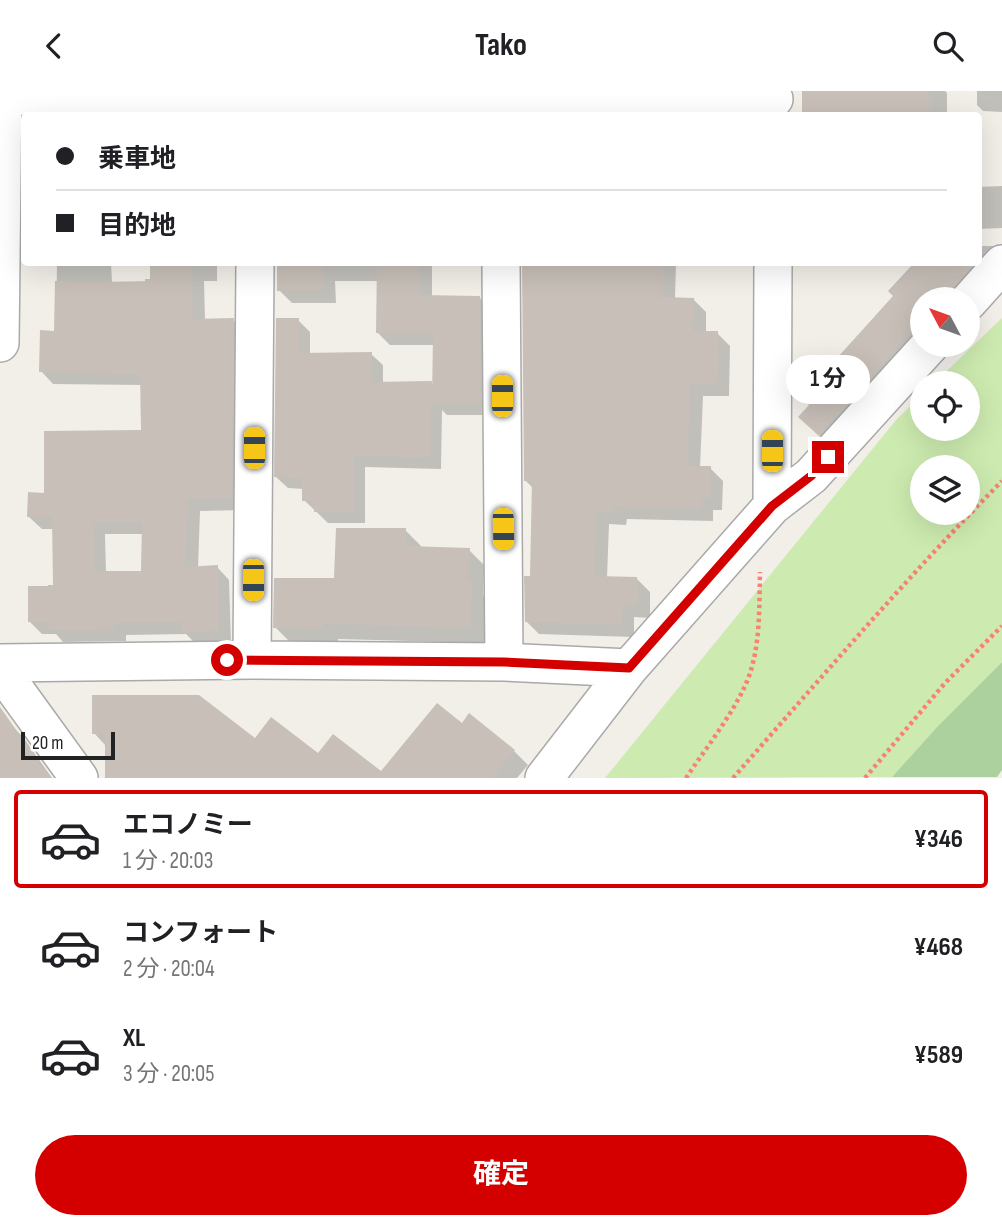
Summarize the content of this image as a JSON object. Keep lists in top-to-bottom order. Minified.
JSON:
{"scale_bar":"20 m","north":"top left","page":{"header":"Tako","banner":["乗車地","目的地"],"bubble":"1 分","scale":"20 m","list":[{"name":"エコノミー","note":"1 分 · 20:03","value":"¥346"},{"name":"コンフォート","note":"2 分 · 20:04","value":"¥468"},{"name":"XL","note":"3 分 · 20:05","value":"¥589"}],"buttons":"確定"}}
